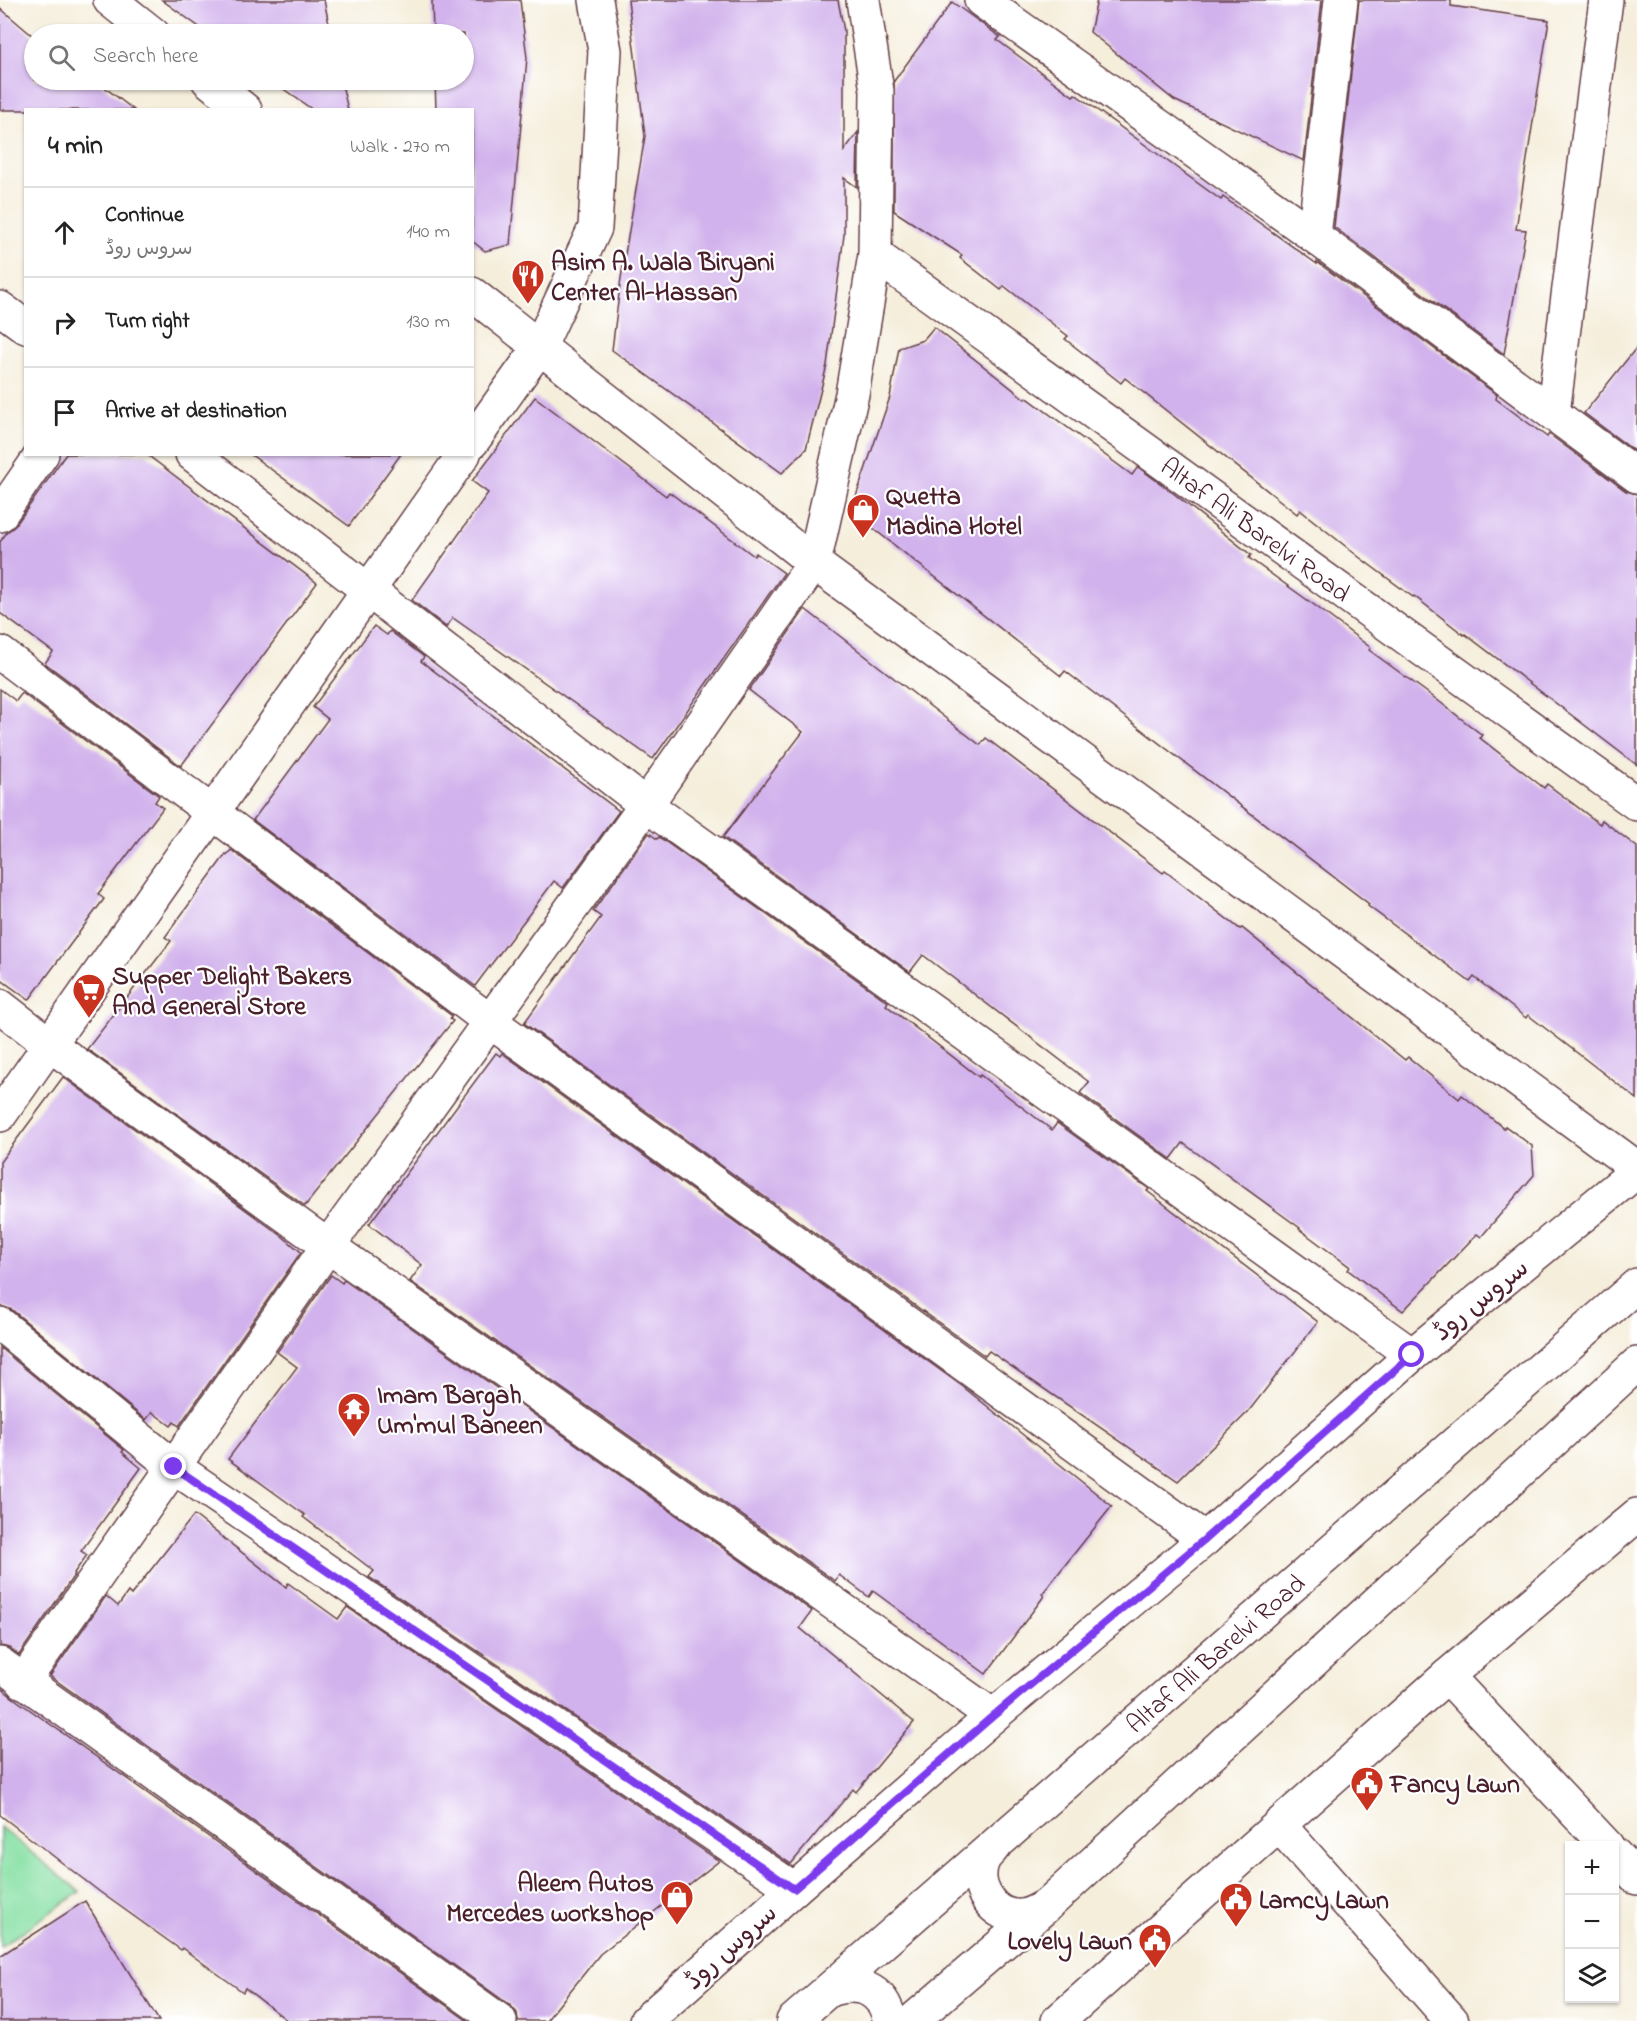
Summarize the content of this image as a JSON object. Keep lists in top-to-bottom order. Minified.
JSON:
{"streets":{"street":["Altaf Ali Barelvi Road","سروس روڈ"]},"places":{"restaurant":["Asim A. Wala Biryani Center Al-Hassan"],"shop":["Quetta Madina Hotel","Aleem Autos Mercedes workshop"],"supermarket":["Supper Delight Bakers And General Store"],"temple":["Imam Bargah Um'mul Baneen"],"public building":["Fancy Lawn","Lamcy Lawn","Lovely Lawn"]},"page":{"search":"Search here","heading":["4 min","Walk · 270 m"],"list":[["Continue","سروس روڈ","140 m"],["Turn right","130 m"],"Arrive at destination"],"map_buttons":["+","−"]}}
